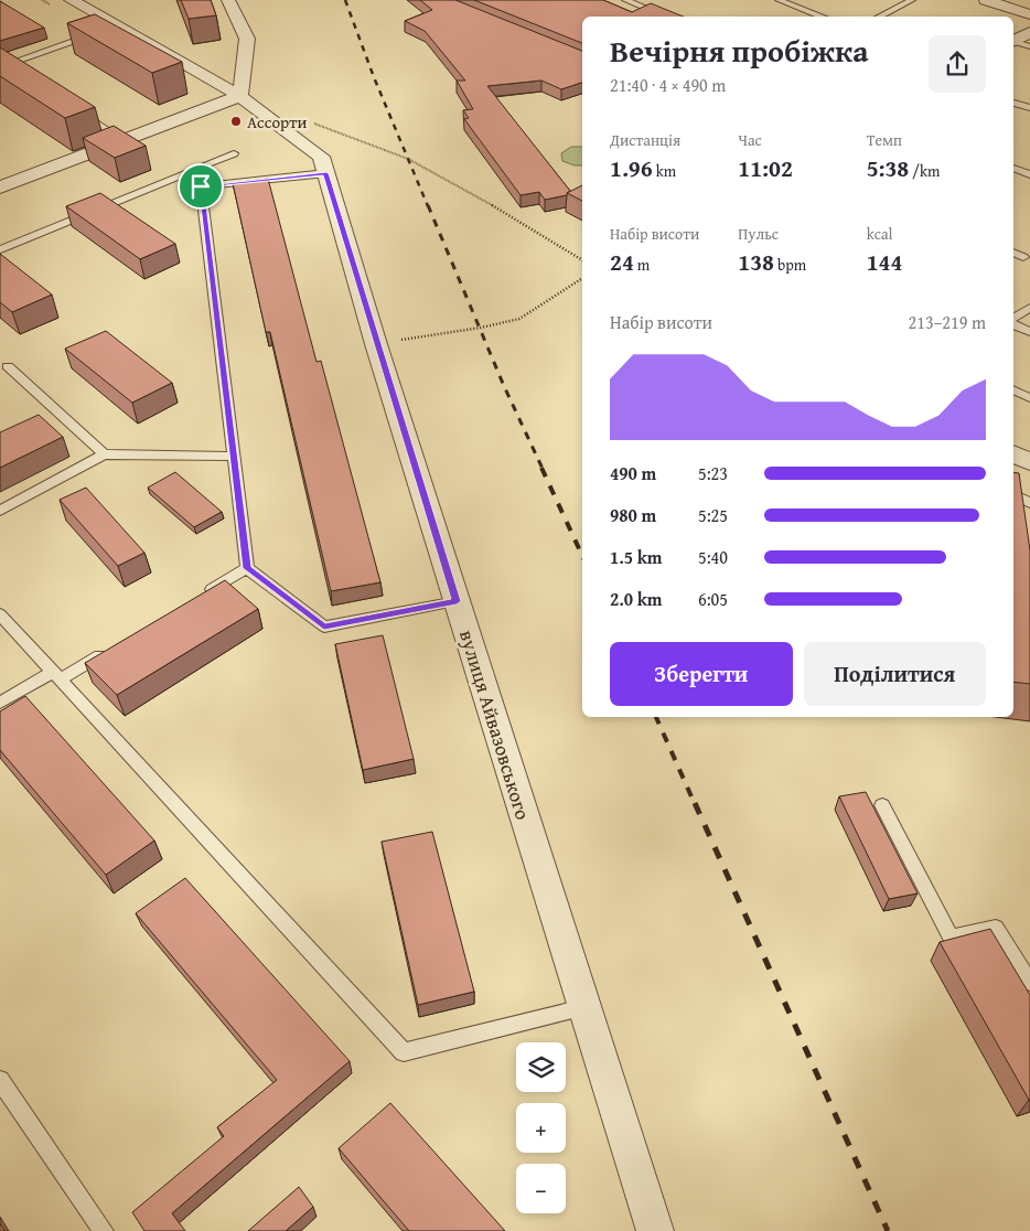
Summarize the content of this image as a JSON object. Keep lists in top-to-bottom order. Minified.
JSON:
{"streets":{"street":["вулиця Айвазовського"]},"places":["Ассорти"],"page":{"heading":["Вечірня пробіжка","21:40 · 4 × 490 m"],"stats":[["Дистанція","1.96 km"],["Час","11:02"],["Темп","5:38 /km"],["Набір висоти","24 m"],["Пульс","138 bpm"],["kcal","144"]],"chart":["Набір висоти","213–219 m"],"list":[{"name":"490 m","note":"5:23"},{"name":"980 m","note":"5:25"},{"name":"1.5 km","note":"5:40"},{"name":"2.0 km","note":"6:05"}],"buttons":["Зберегти","Поділитися"],"map_buttons":["+","−"]}}
